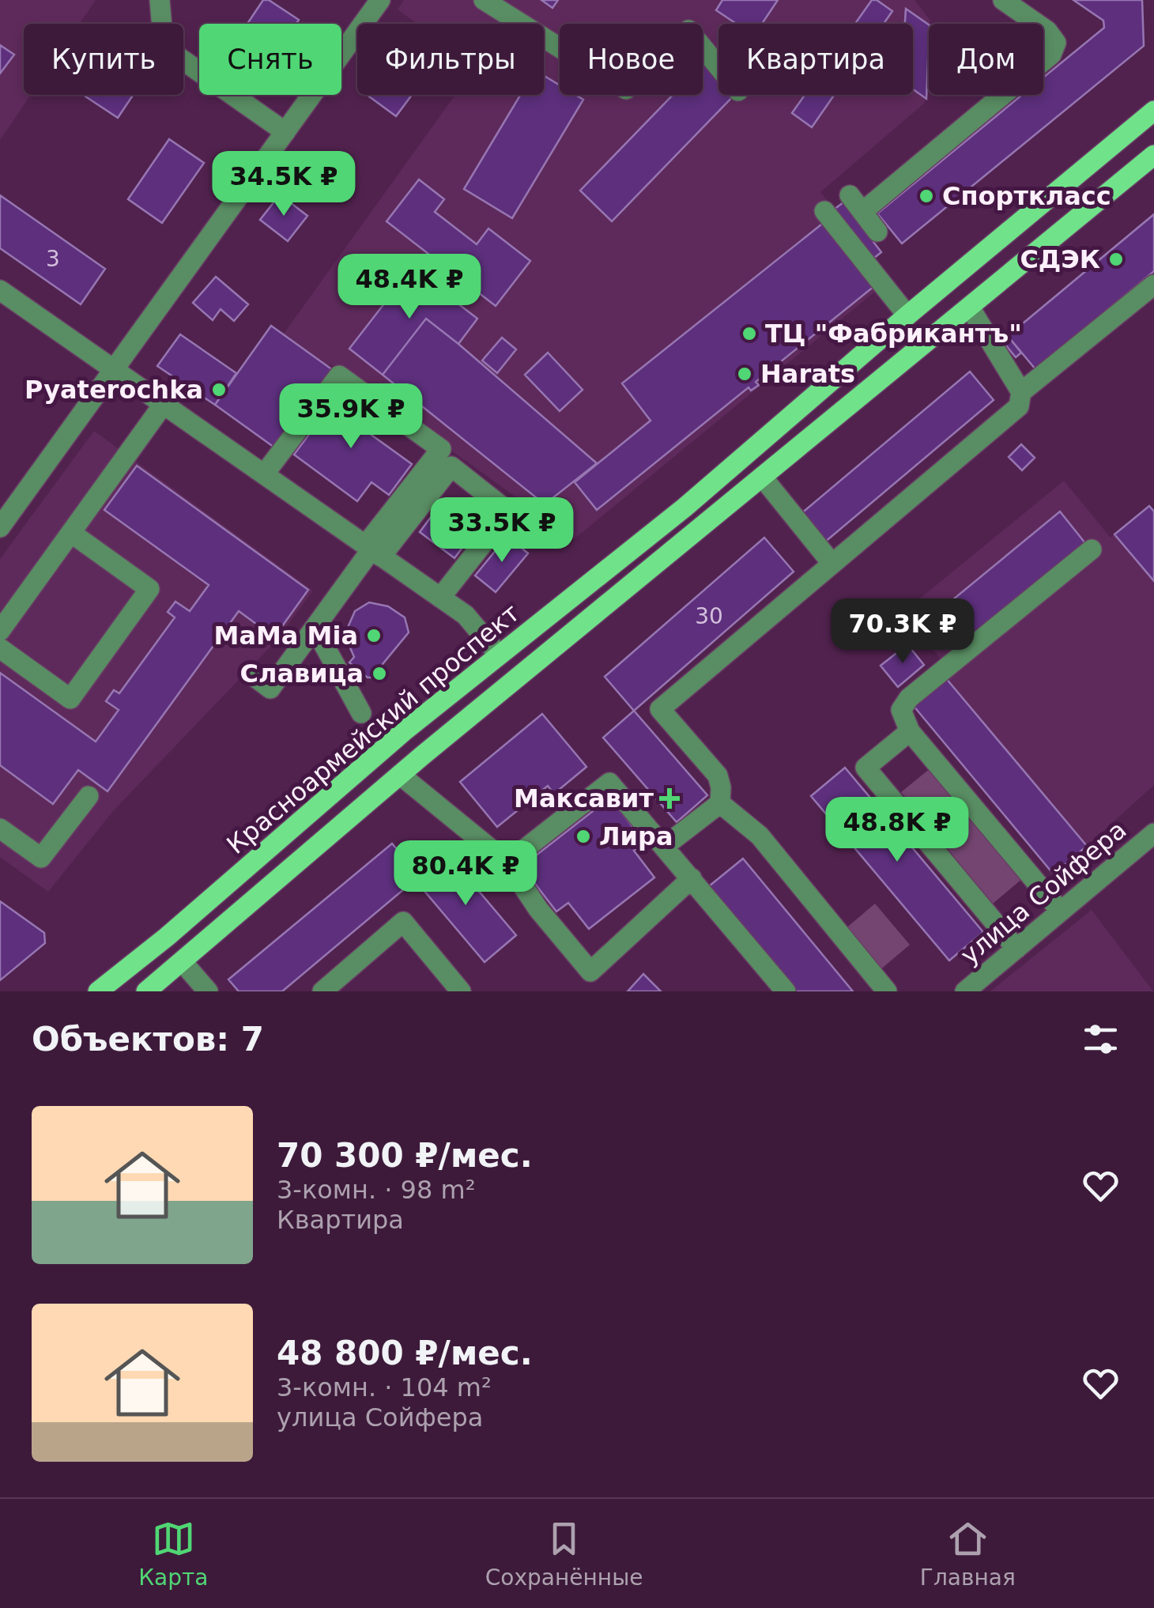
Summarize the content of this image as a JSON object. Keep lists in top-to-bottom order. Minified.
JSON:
{"streets":{"main road":["Красноармейский проспект"],"street":["улица Сойфера"]},"places":{"other":["Спорткласс","СДЭК","ТЦ \"Фабрикантъ\"","Harats","Pyaterochka","MaMa Mia","Славица","Лира"],"health":["Максавит"]},"house_numbers":["3","30"],"page":{"chip":["Купить","Снять","Фильтры","Новое","Квартира","Дом"],"price":["34.5K ₽","48.4K ₽","35.9K ₽","33.5K ₽","70.3K ₽","48.8K ₽","80.4K ₽"],"heading":"Объектов: 7","list":[{"name":"70 300 ₽/мес.","note":"3-комн. · 98 m² · Квартира"},{"name":"48 800 ₽/мес.","note":"3-комн. · 104 m² · улица Сойфера"}],"tabs":["Карта","Сохранённые","Главная"]}}
